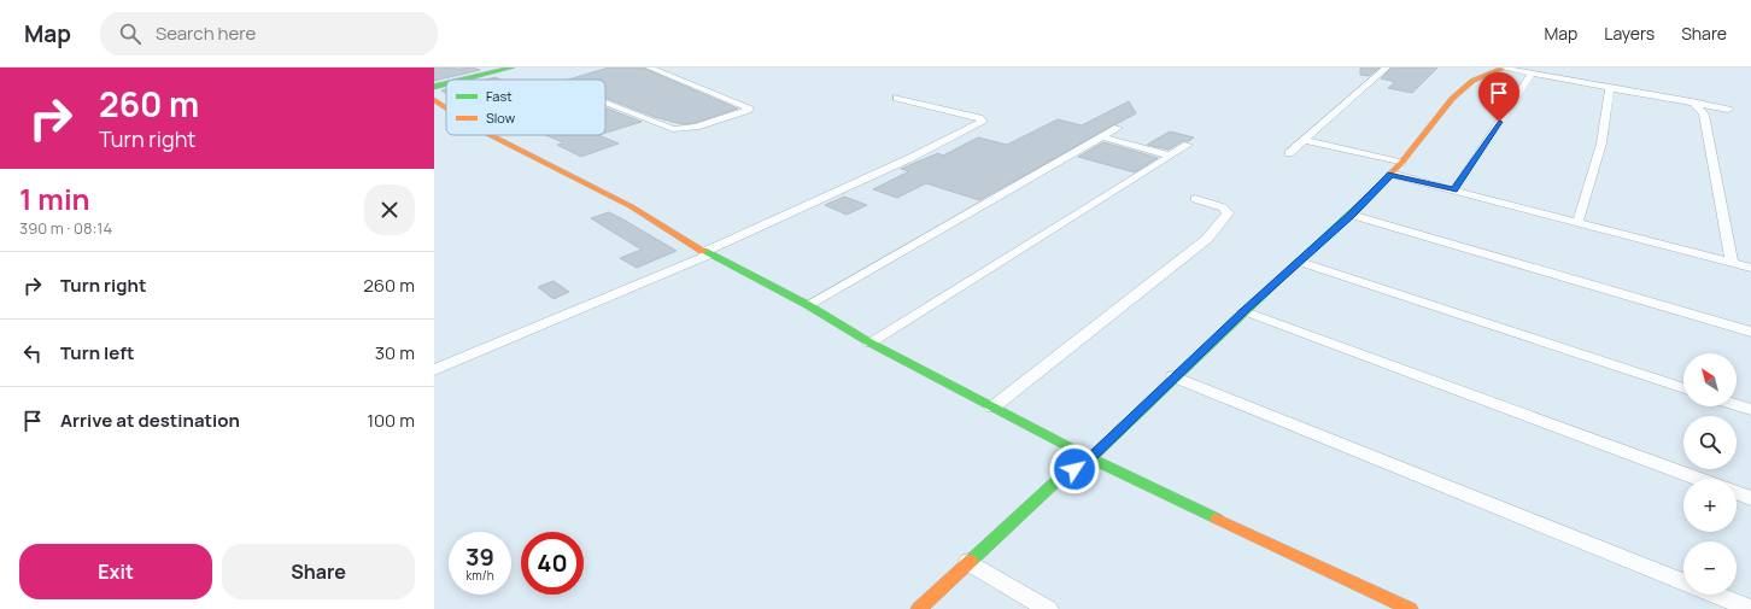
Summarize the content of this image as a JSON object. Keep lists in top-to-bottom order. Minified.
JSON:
{"legend":["Fast","Slow"],"north":"top left","page":{"header":"Map","search":"Search here","nav":["Map","Layers","Share"],"turn":["260 m","Turn right"],"heading":["1 min","390 m · 08:14"],"list":[{"name":"Turn right","value":"260 m"},{"name":"Turn left","value":"30 m"},{"name":"Arrive at destination","value":"100 m"}],"map_buttons":["+","−"],"speed":"39 km/h","limit":"40","buttons":["Exit","Share"]}}
